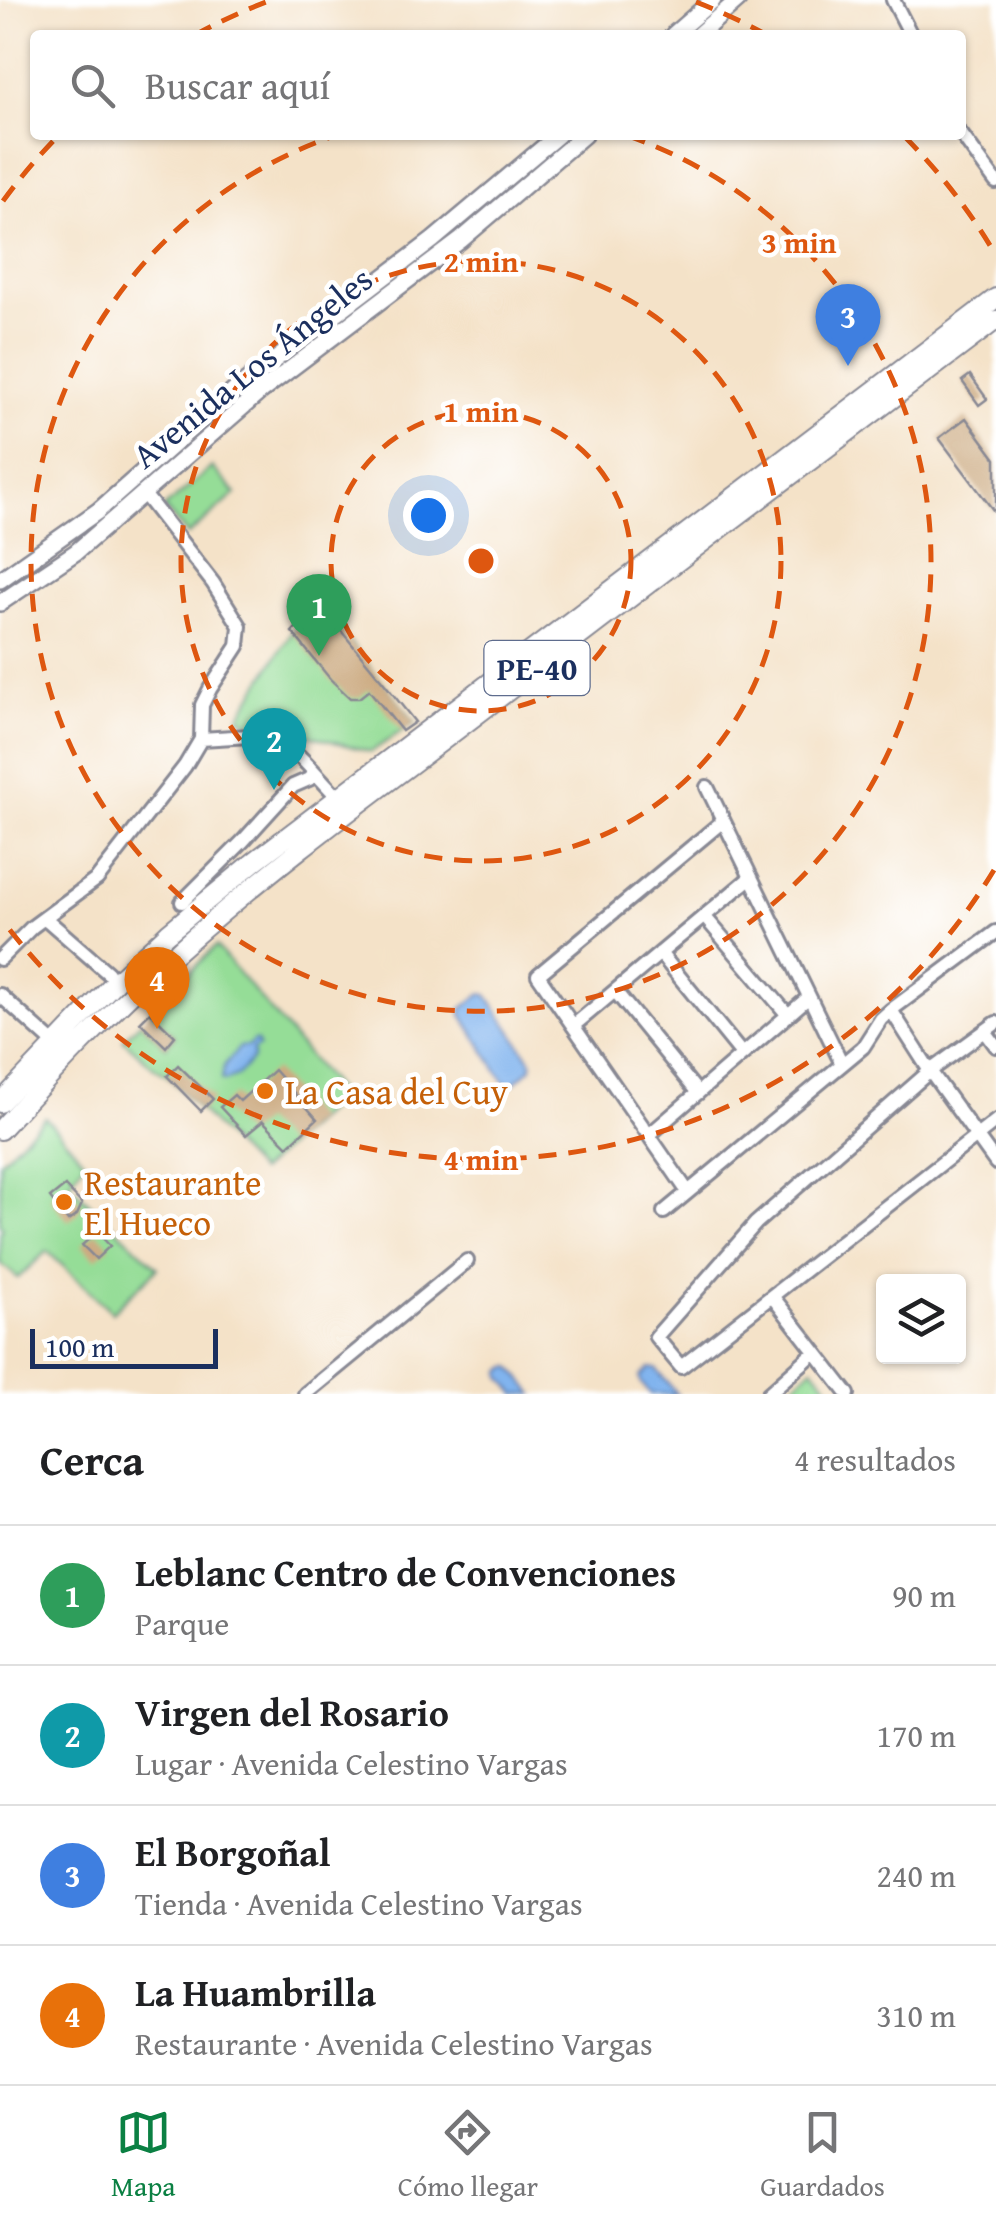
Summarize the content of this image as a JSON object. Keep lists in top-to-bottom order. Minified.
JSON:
{"streets":{"highway":["PE-40"],"main road":["Avenida Los Ángeles"]},"places":["La Casa del Cuy","Restaurante El Hueco"],"scale_bar":"100 m","page":{"search":"Buscar aquí","pins":["3","1","2","4"],"scale":"100 m","heading":["Cerca","4 resultados"],"list":[{"mark":"1","name":"Leblanc Centro de Convenciones","note":"Parque","value":"90 m"},{"mark":"2","name":"Virgen del Rosario","note":"Lugar · Avenida Celestino Vargas","value":"170 m"},{"mark":"3","name":"El Borgoñal","note":"Tienda · Avenida Celestino Vargas","value":"240 m"},{"mark":"4","name":"La Huambrilla","note":"Restaurante · Avenida Celestino Vargas","value":"310 m"}],"nav":["Mapa","Cómo llegar","Guardados"]},"rings":["3 min","2 min","1 min","4 min"]}
